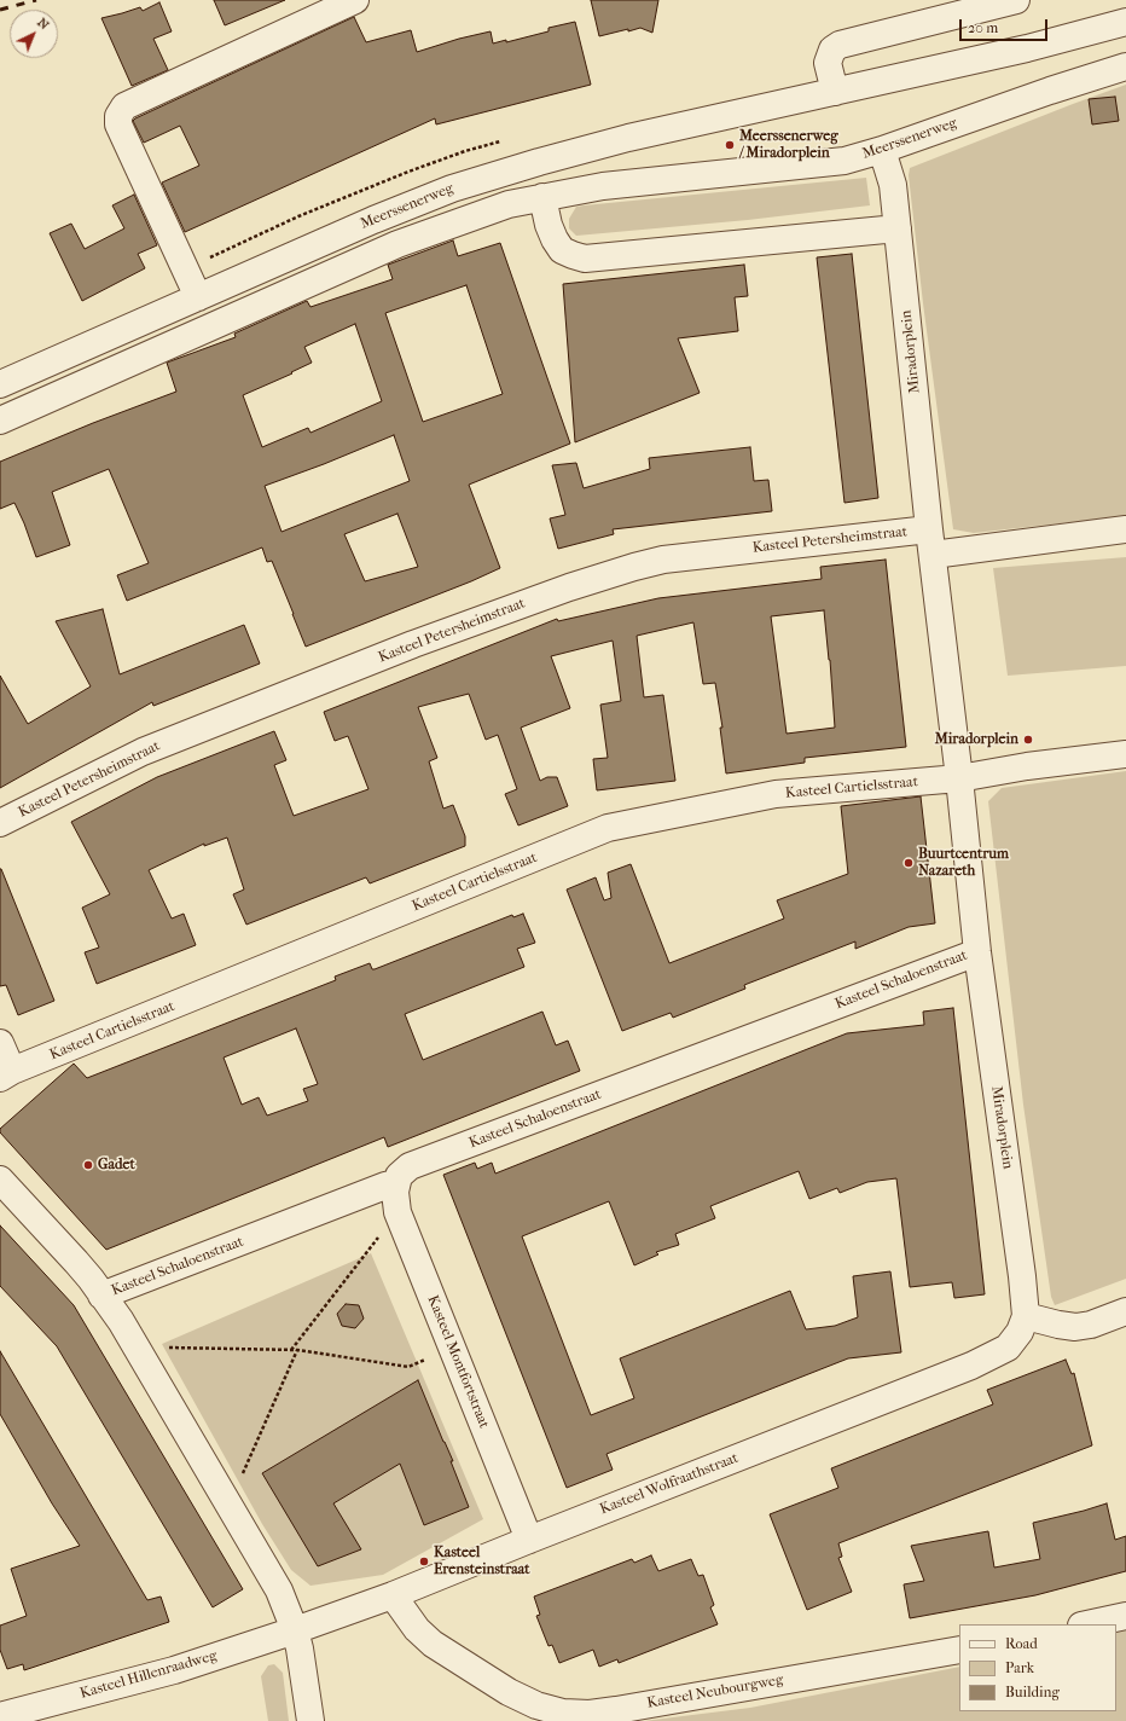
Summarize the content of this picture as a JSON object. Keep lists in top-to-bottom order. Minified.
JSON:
{"streets":{"street":["Meerssenerweg","Miradorplein","Kasteel Petersheimstraat","Kasteel Cartielsstraat","Kasteel Schaloenstraat","Kasteel Montfortstraat","Kasteel Wolfraathstraat","Kasteel Hillenraadweg","Kasteel Neubourgweg"]},"crossings":[["Meerssenerweg","Miradorplein"],["Miradorplein","Kasteel Petersheimstraat"],["Miradorplein","Kasteel Cartielsstraat"],["Miradorplein","Kasteel Schaloenstraat"],["Miradorplein","Kasteel Wolfraathstraat"],["Kasteel Schaloenstraat","Kasteel Montfortstraat"],["Kasteel Montfortstraat","Kasteel Wolfraathstraat"],["Kasteel Wolfraathstraat","Kasteel Hillenraadweg"],["Kasteel Wolfraathstraat","Kasteel Neubourgweg"]],"places":["Meerssenerweg / Miradorplein","Miradorplein","Buurtcentrum Nazareth","Gadet","Kasteel Erensteinstraat"],"legend":["Road","Park","Building"],"scale_bar":"20 m","north":"top right"}
